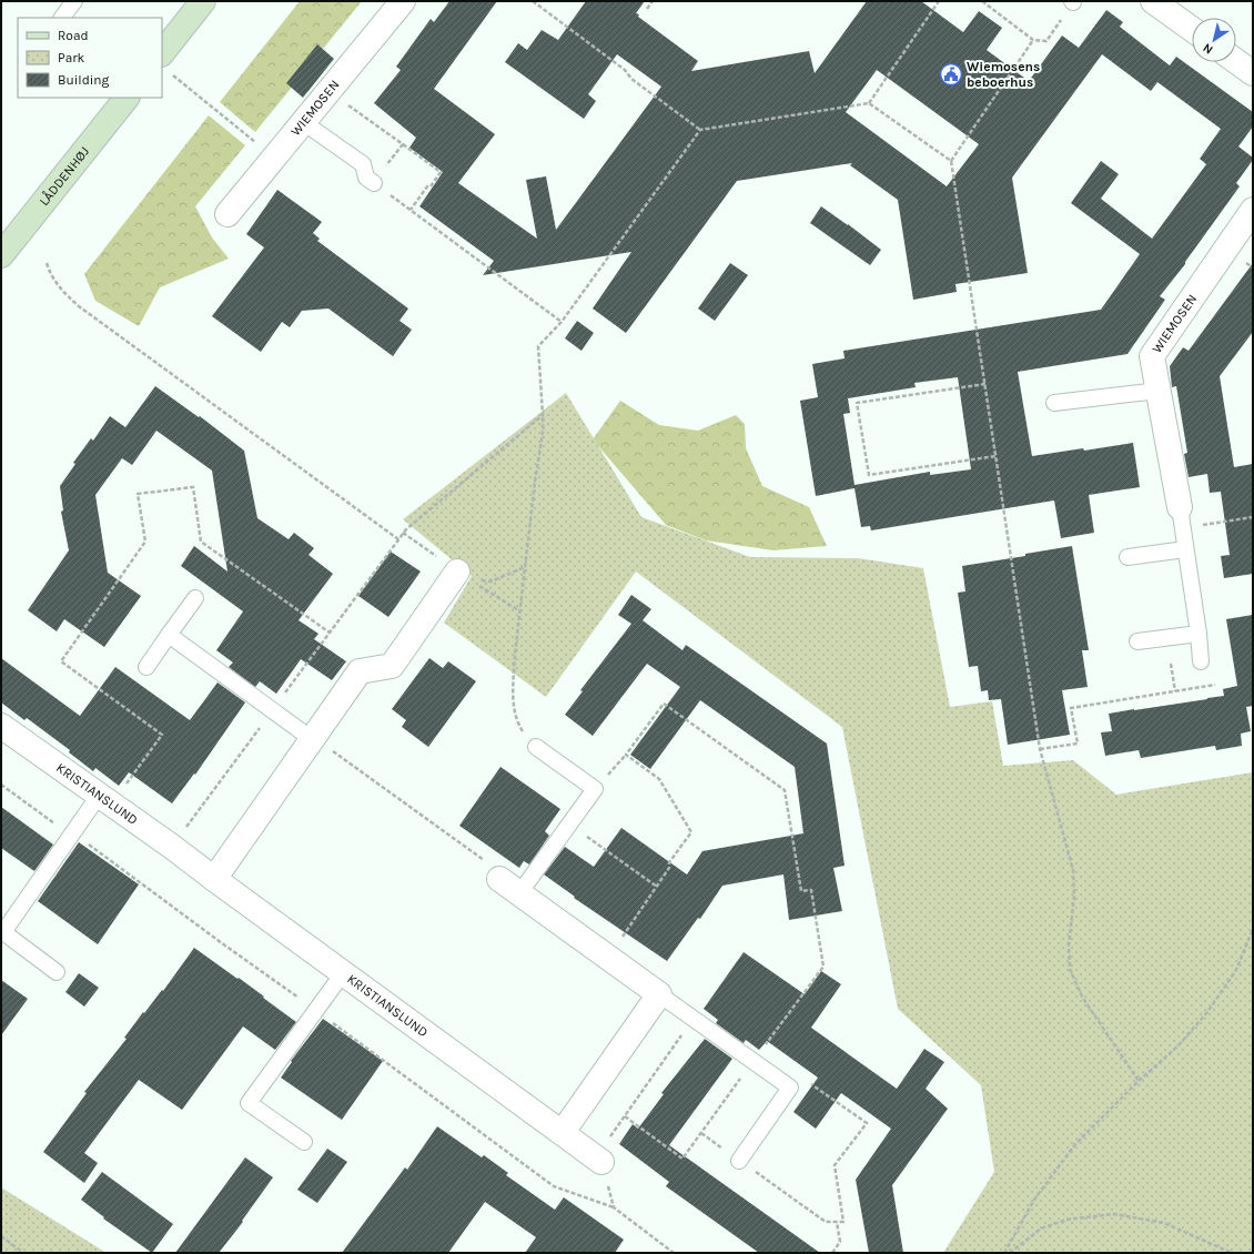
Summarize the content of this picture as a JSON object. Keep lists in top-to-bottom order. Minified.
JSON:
{"streets":{"street":["WIEMOSEN","LÅDDENHØJ","KRISTIANSLUND"]},"places":{"public building":["Wiemosens beboerhus"]},"legend":["Road","Park","Building"],"north":"bottom left"}
